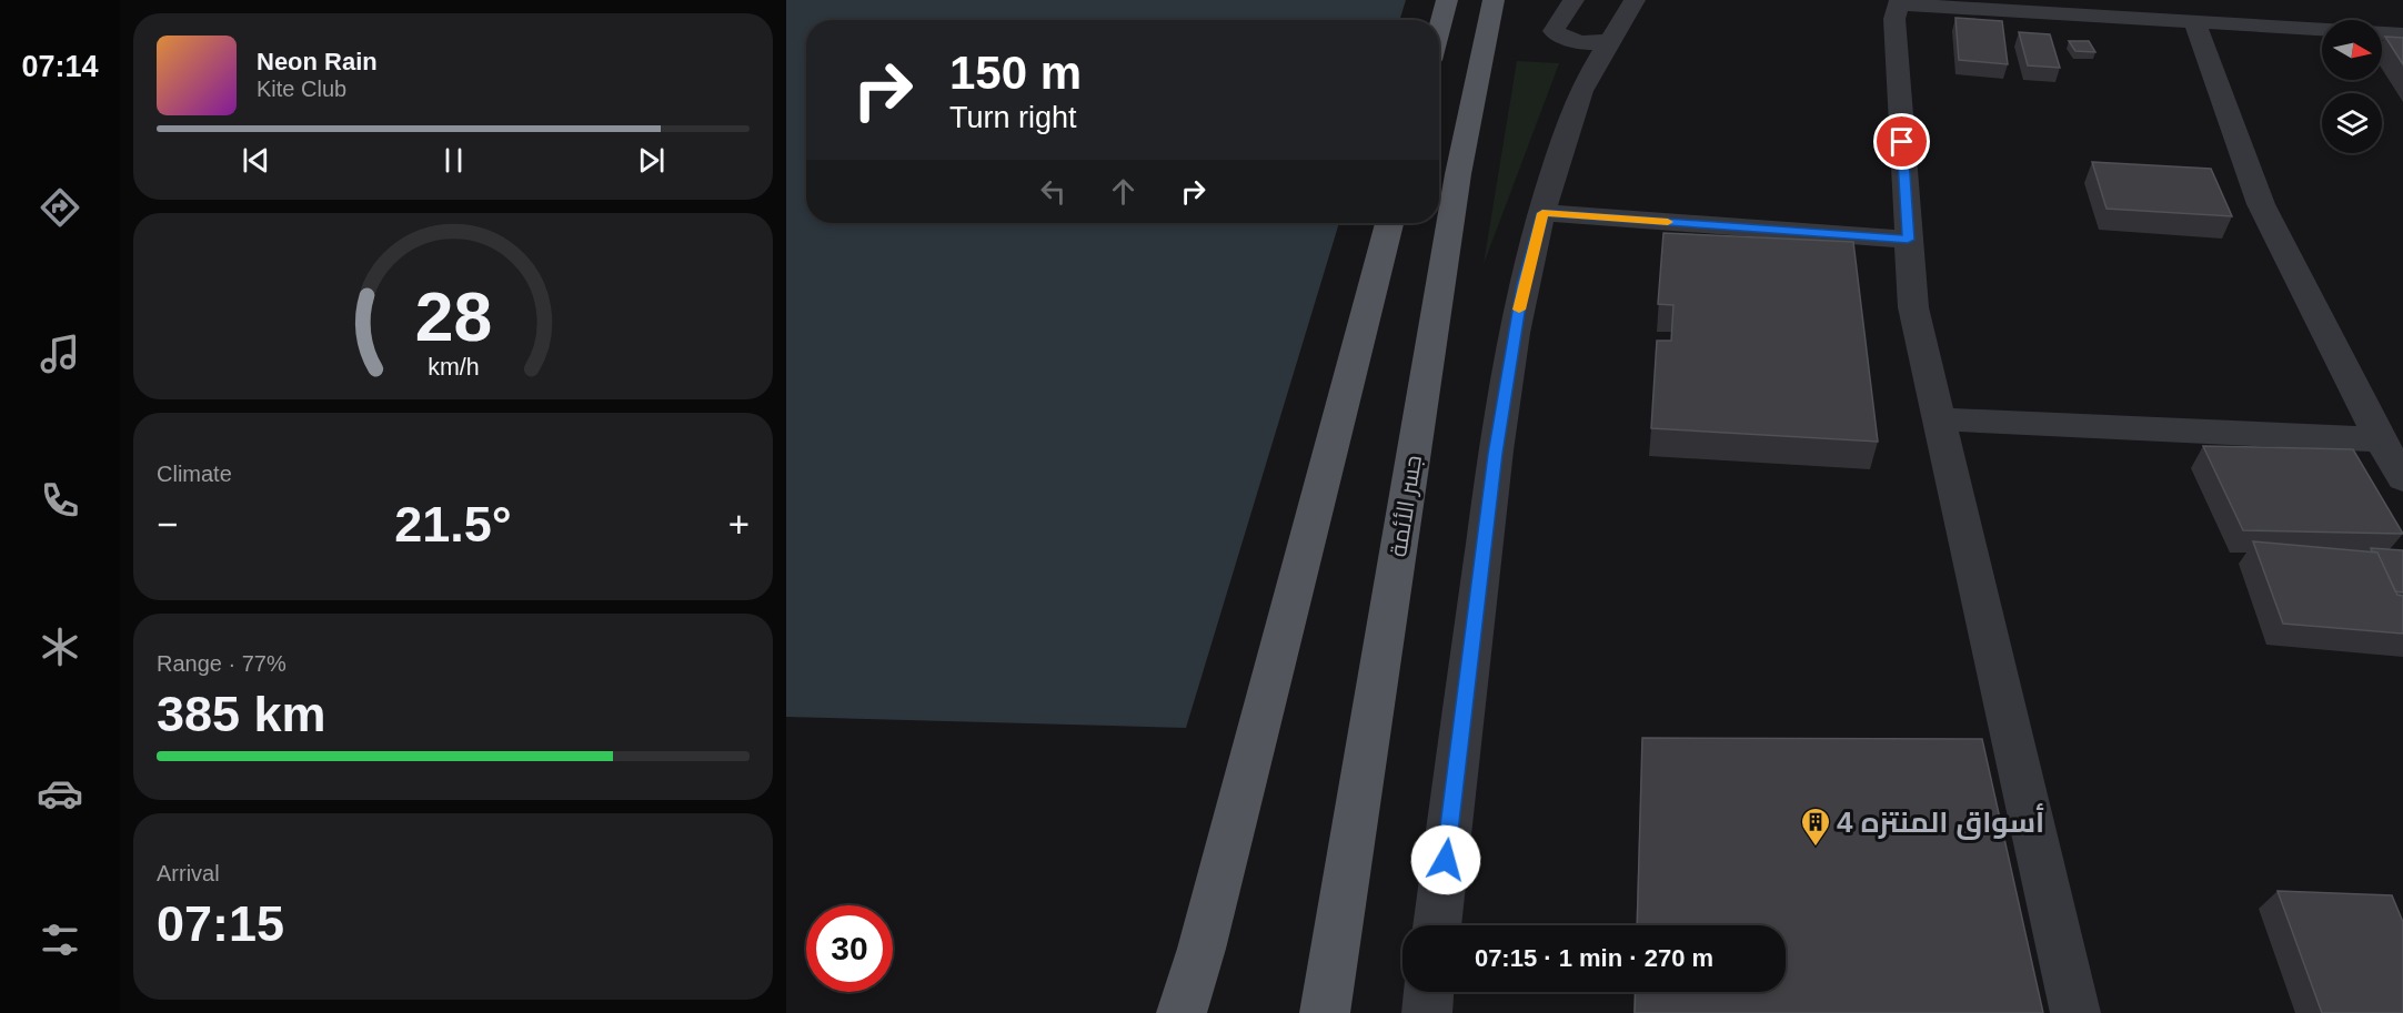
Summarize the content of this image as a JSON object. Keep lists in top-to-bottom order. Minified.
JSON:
{"streets":{"main road":["جسر الأئمة"]},"places":{"building":["أسواق المنتزه 4"]},"north":"right","page":{"tabs":"07:14","turn":["150 m","Turn right"],"song":["Neon Rain","Kite Club"],"tile":["Climate",["Range · 77%","385 km"],["Arrival","07:15"]],"heat":["−","21.5°","+"],"limit":"30","trip":"07:15 · 1 min · 270 m","gauge":["28","km/h"]}}
